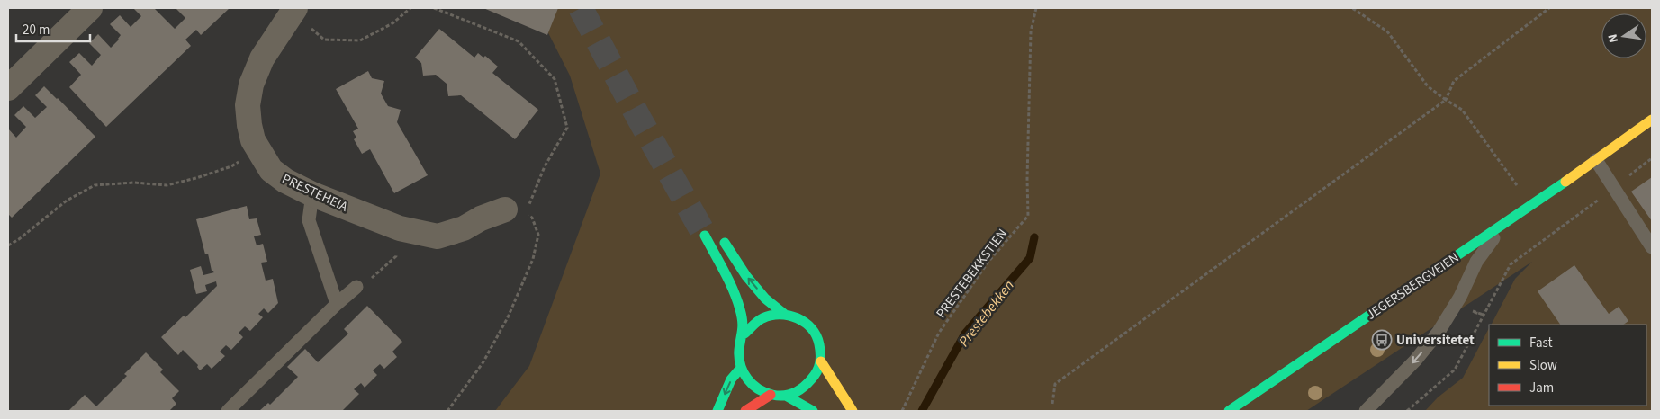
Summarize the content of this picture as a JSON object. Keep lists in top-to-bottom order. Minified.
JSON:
{"streets":{"main road":["JEGERSBERGVEIEN"],"street":["PRESTEHEIA"],"path":["PRESTEBEKKSTIEN"]},"water":["Prestebekken"],"places":{"bus stop":["Universitetet"]},"legend":["Fast","Slow","Jam"],"scale_bar":"20 m","north":"left"}
